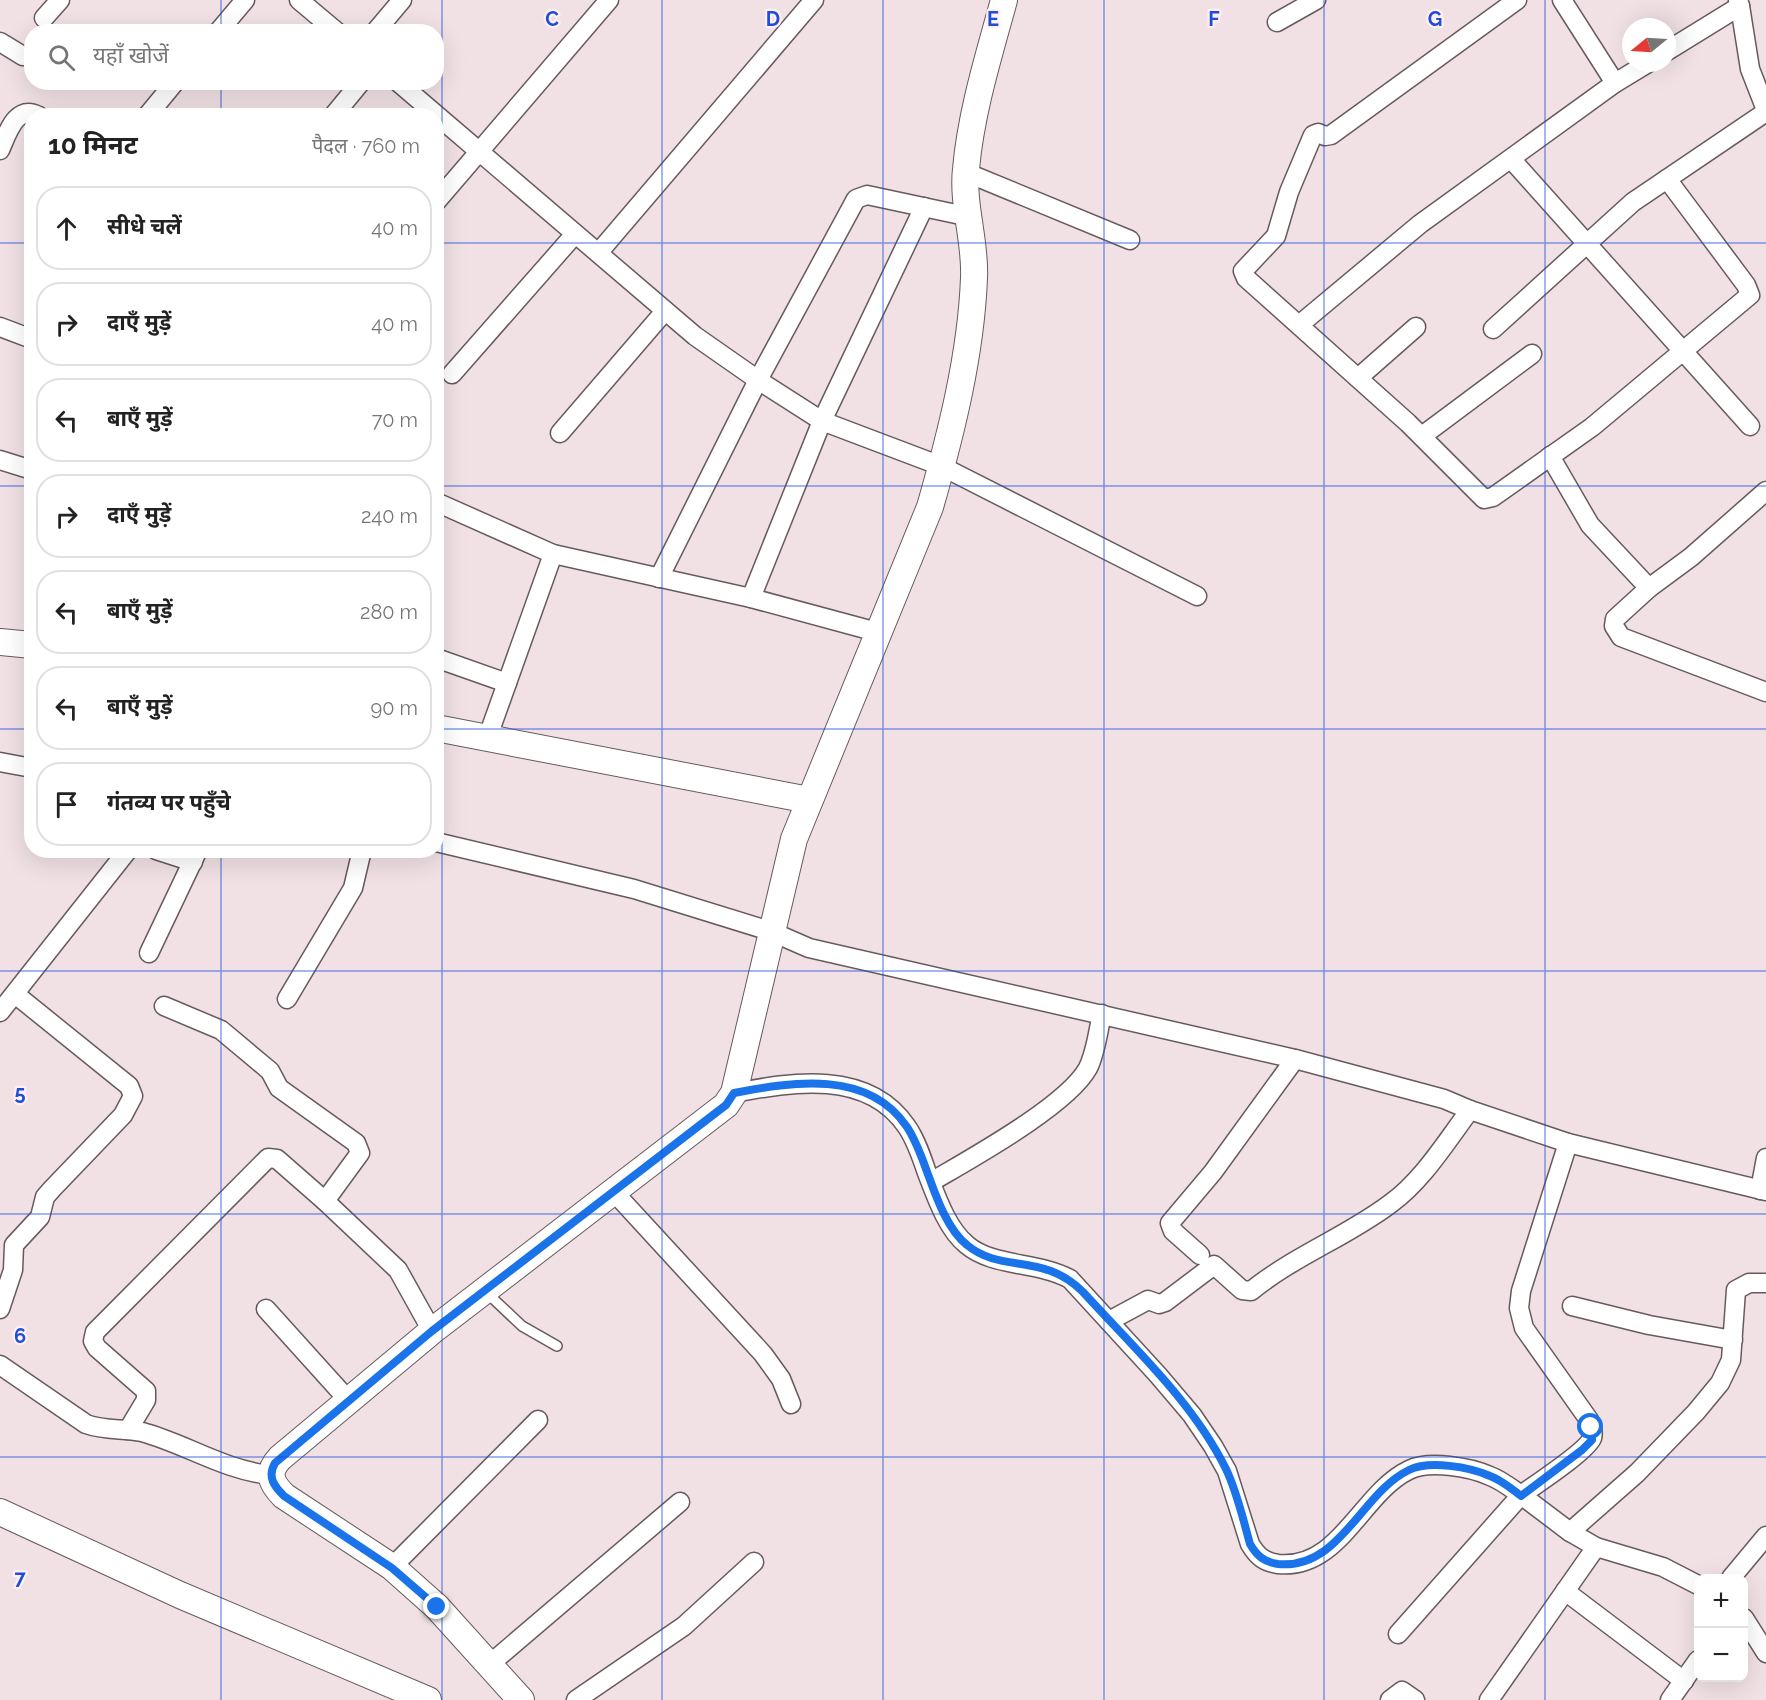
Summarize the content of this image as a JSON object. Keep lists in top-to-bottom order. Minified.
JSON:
{"north":"left","page":{"search":"यहाँ खोजें","heading":["10 मिनट","पैदल · 760 m"],"list":[["सीधे चलें","40 m"],["दाएँ मुड़ें","40 m"],["बाएँ मुड़ें","70 m"],["दाएँ मुड़ें","240 m"],["बाएँ मुड़ें","280 m"],["बाएँ मुड़ें","90 m"],"गंतव्य पर पहुँचे"],"map_buttons":["+","−"]},"grid":{"columns":["C","D","E","F","G"],"rows":["5","6","7"]}}
